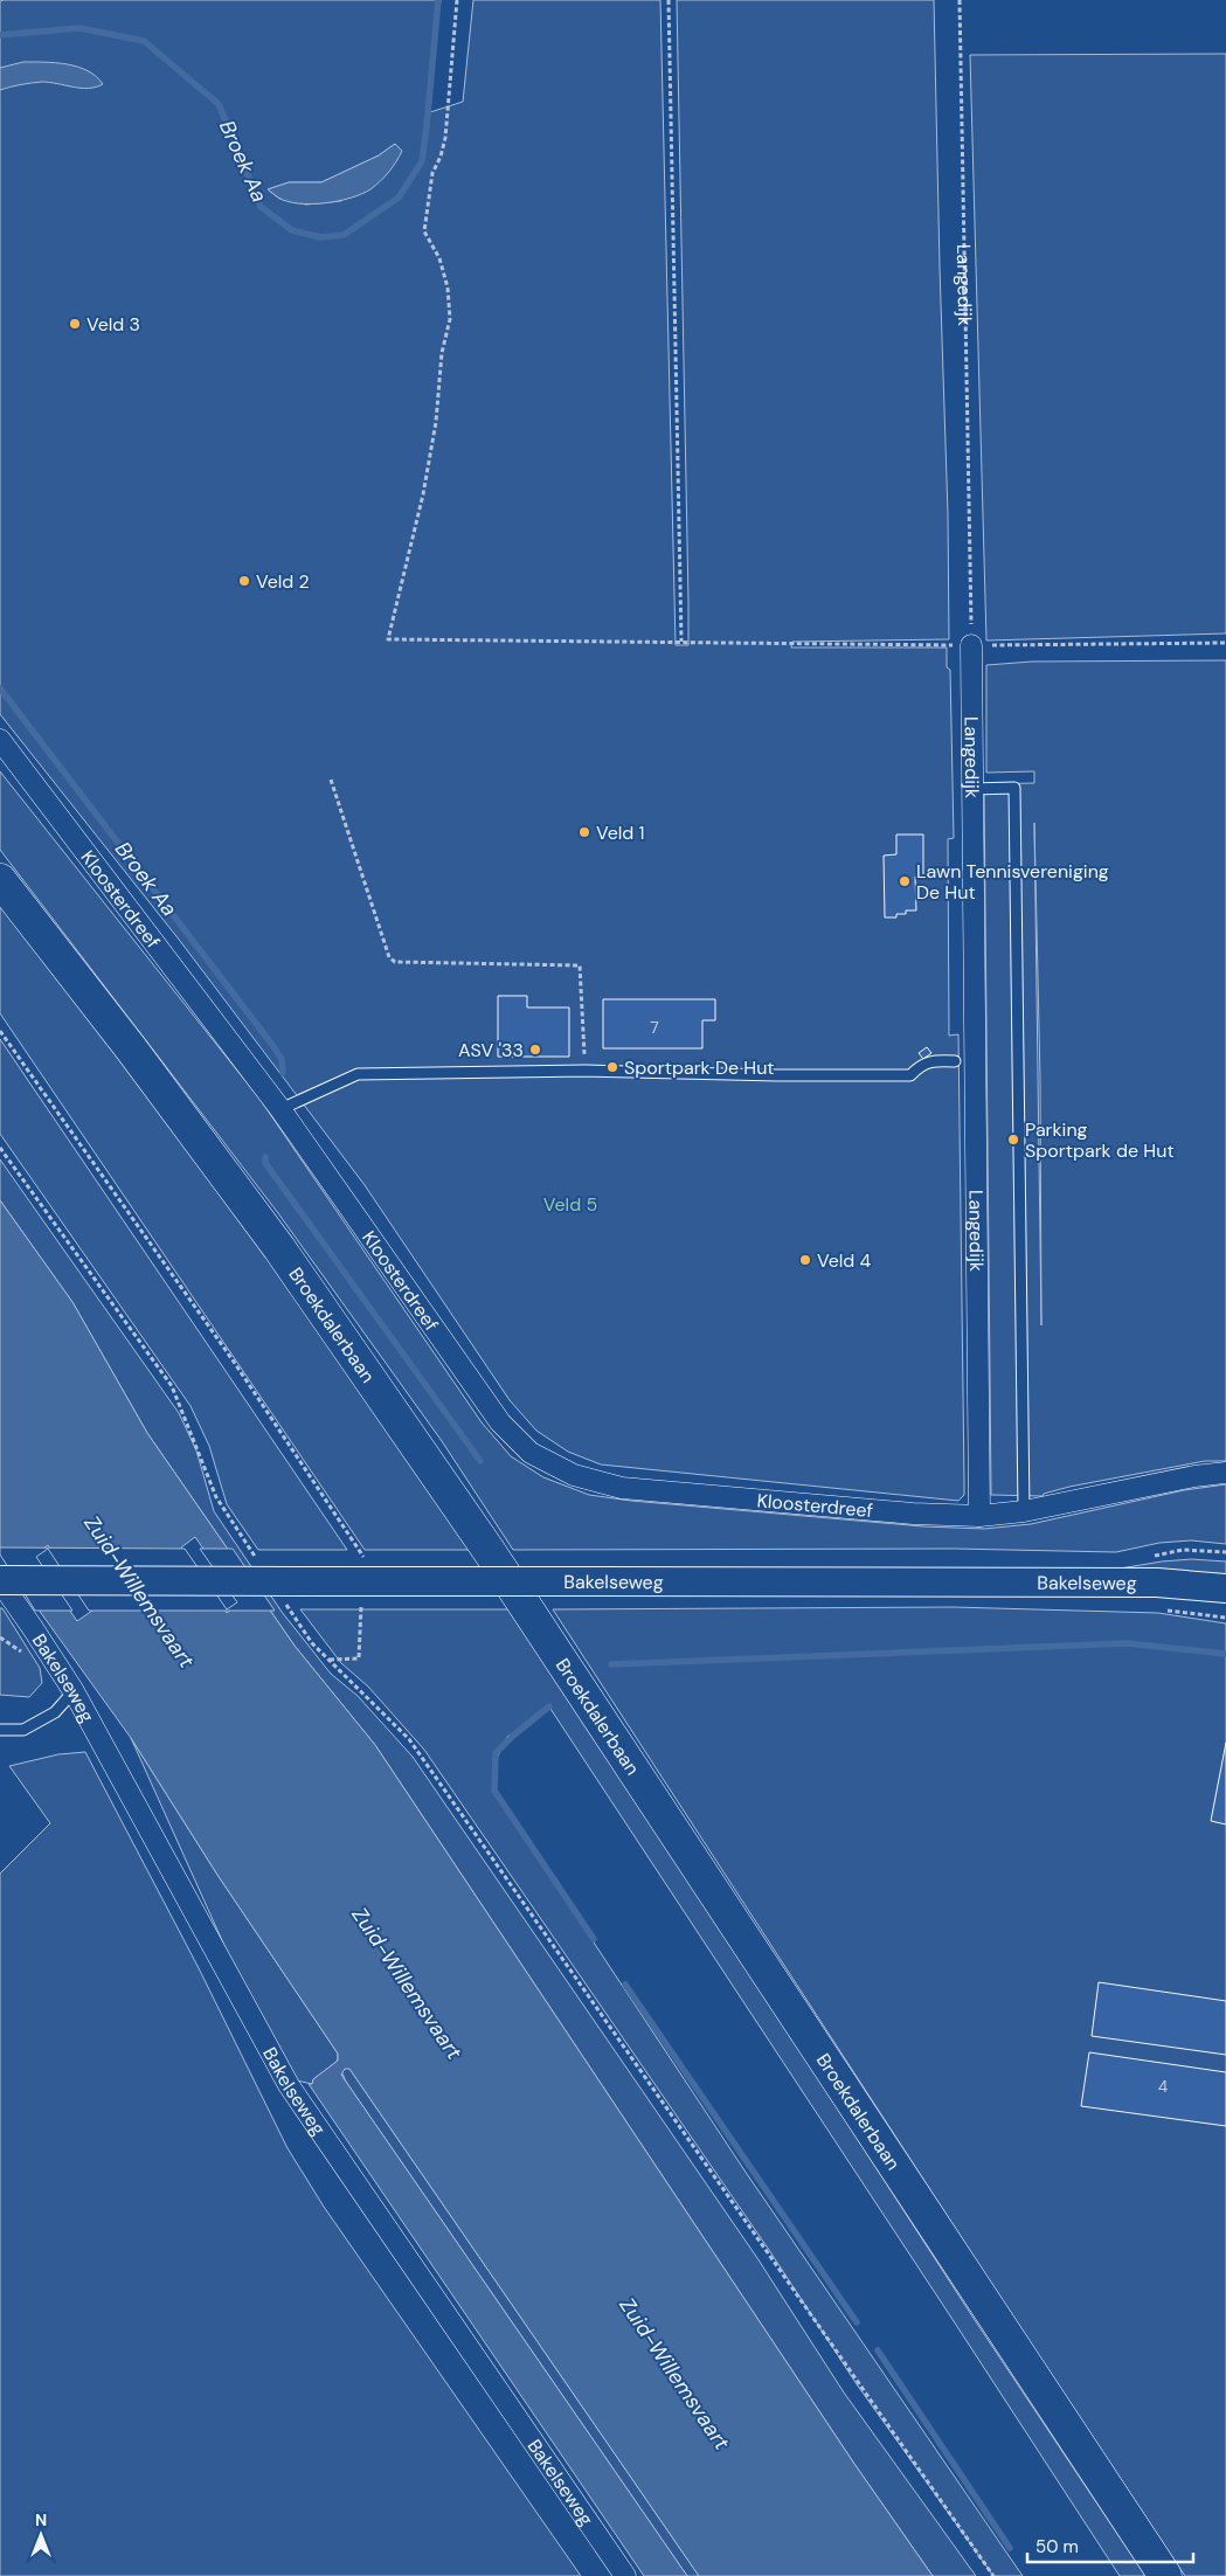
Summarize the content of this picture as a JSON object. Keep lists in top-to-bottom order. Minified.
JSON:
{"streets":{"main road":["Broekdalerbaan"],"street":["Langedijk","Kloosterdreef","Bakelseweg"]},"crossings":[["Langedijk","Kloosterdreef"]],"water":["Broek Aa","Zuid-Willemsvaart"],"parks":["Veld 5"],"places":["Veld 3","Veld 2","Veld 1","Lawn Tennisvereniging De Hut","ASV '33","Sportpark De Hut","Parking Sportpark de Hut","Veld 4"],"house_numbers":["7","4"],"scale_bar":"50 m","north":"top"}
